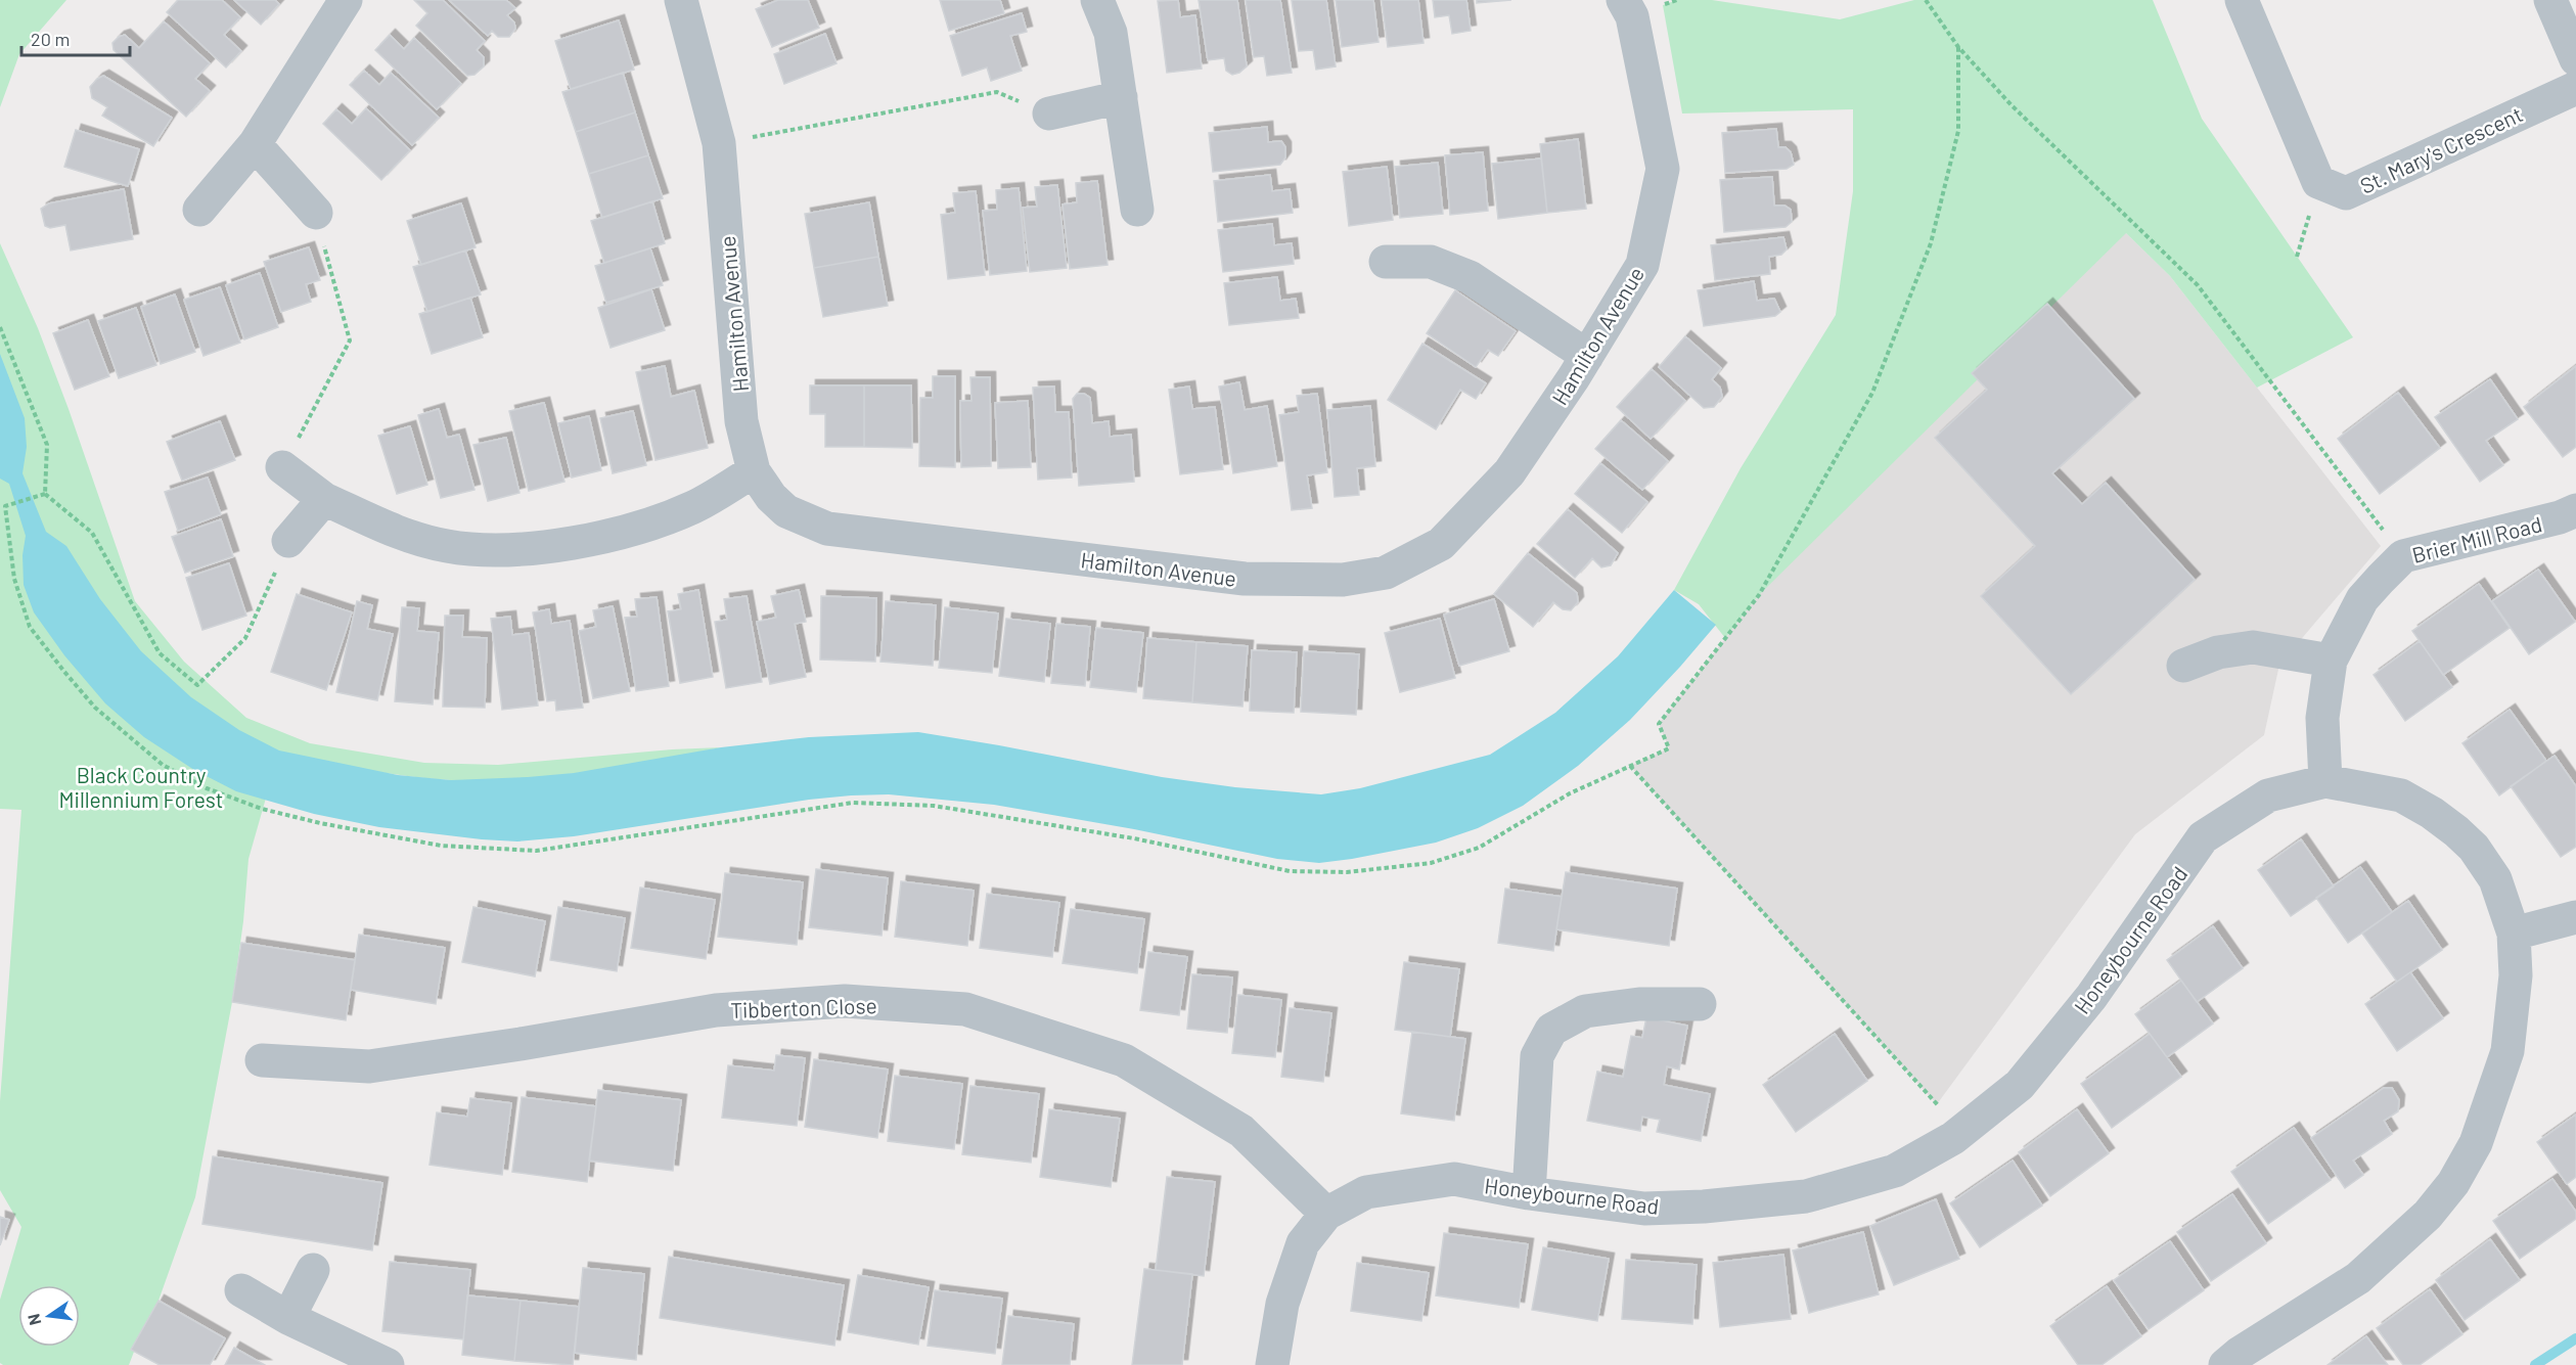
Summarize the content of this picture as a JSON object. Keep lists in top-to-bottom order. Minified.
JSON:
{"streets":{"street":["St. Mary's Crescent","Hamilton Avenue","Brier Mill Road","Honeybourne Road","Tibberton Close"]},"crossings":[["Brier Mill Road","Honeybourne Road"],["Honeybourne Road","Tibberton Close"]],"parks":["Black Country Millennium Forest"],"scale_bar":"20 m","north":"left"}
